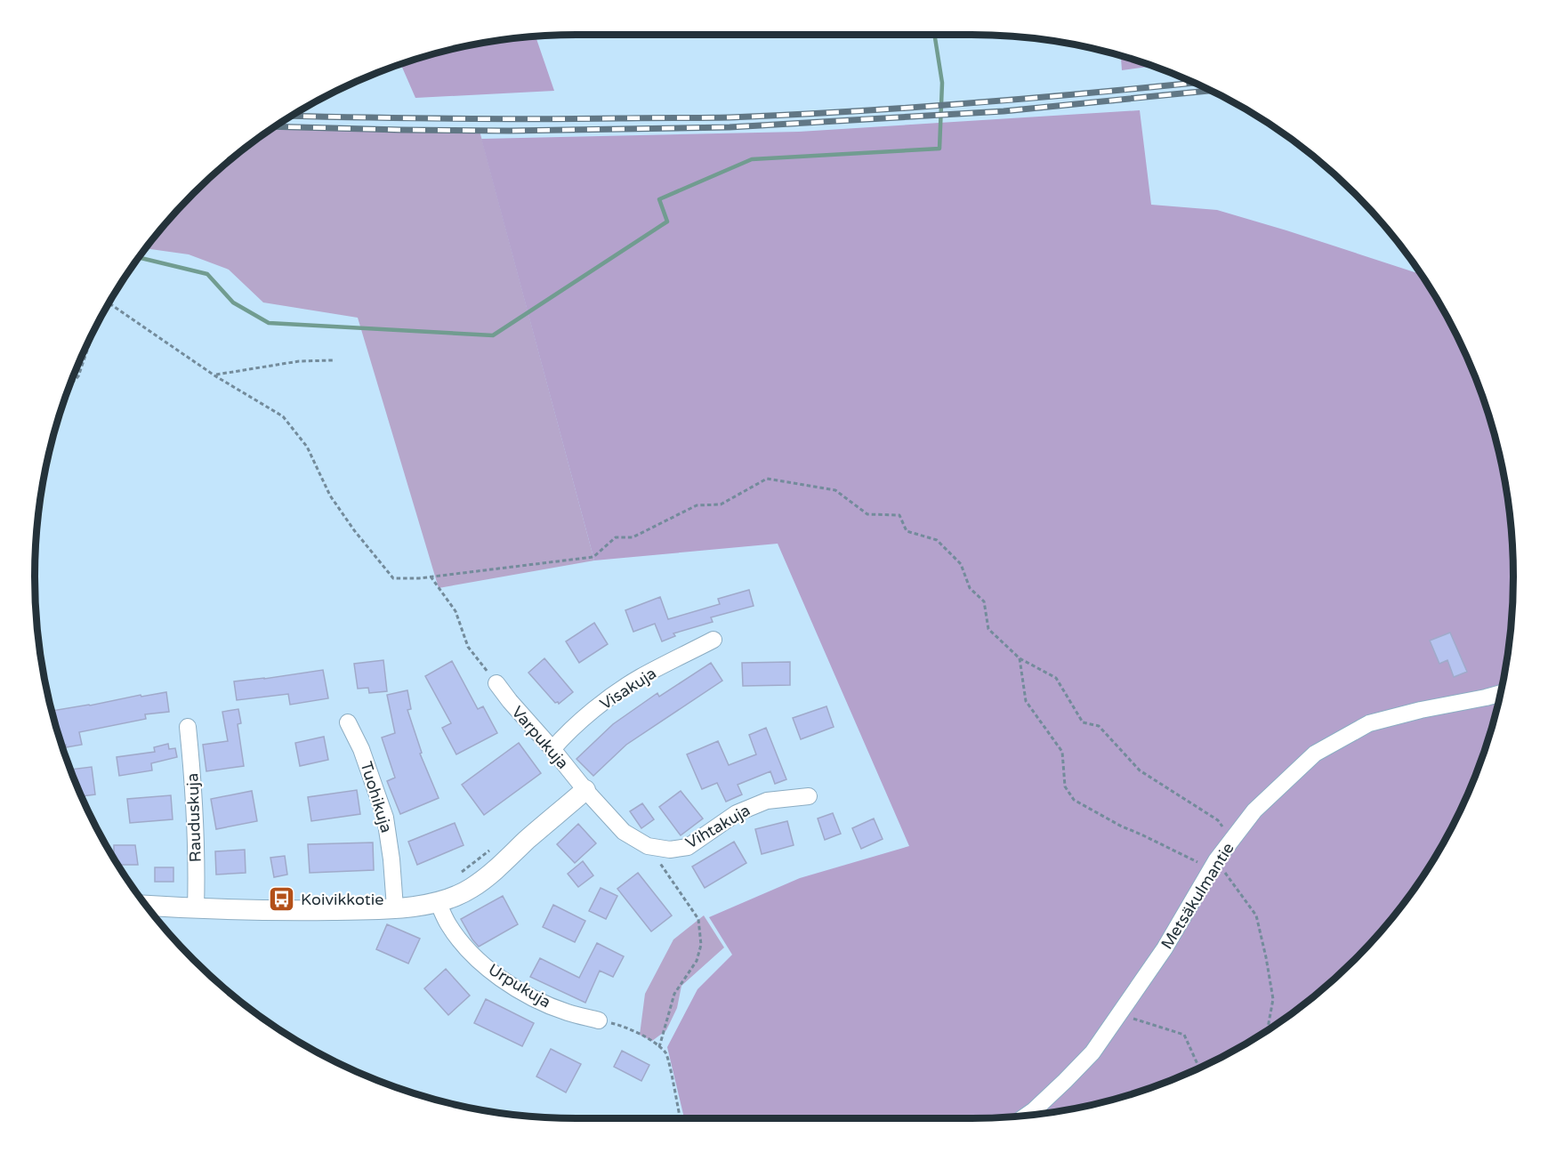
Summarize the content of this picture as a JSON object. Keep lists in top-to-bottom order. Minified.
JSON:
{"streets":{"street":["Visakuja","Varpukuja","Tuohikuja","Rauduskuja","Vihtakuja","Metsäkulmantie","Urpukuja"]},"crossings":[["Visakuja","Varpukuja"],["Varpukuja","Vihtakuja"]],"places":{"bus stop":["Koivikkotie"]}}
